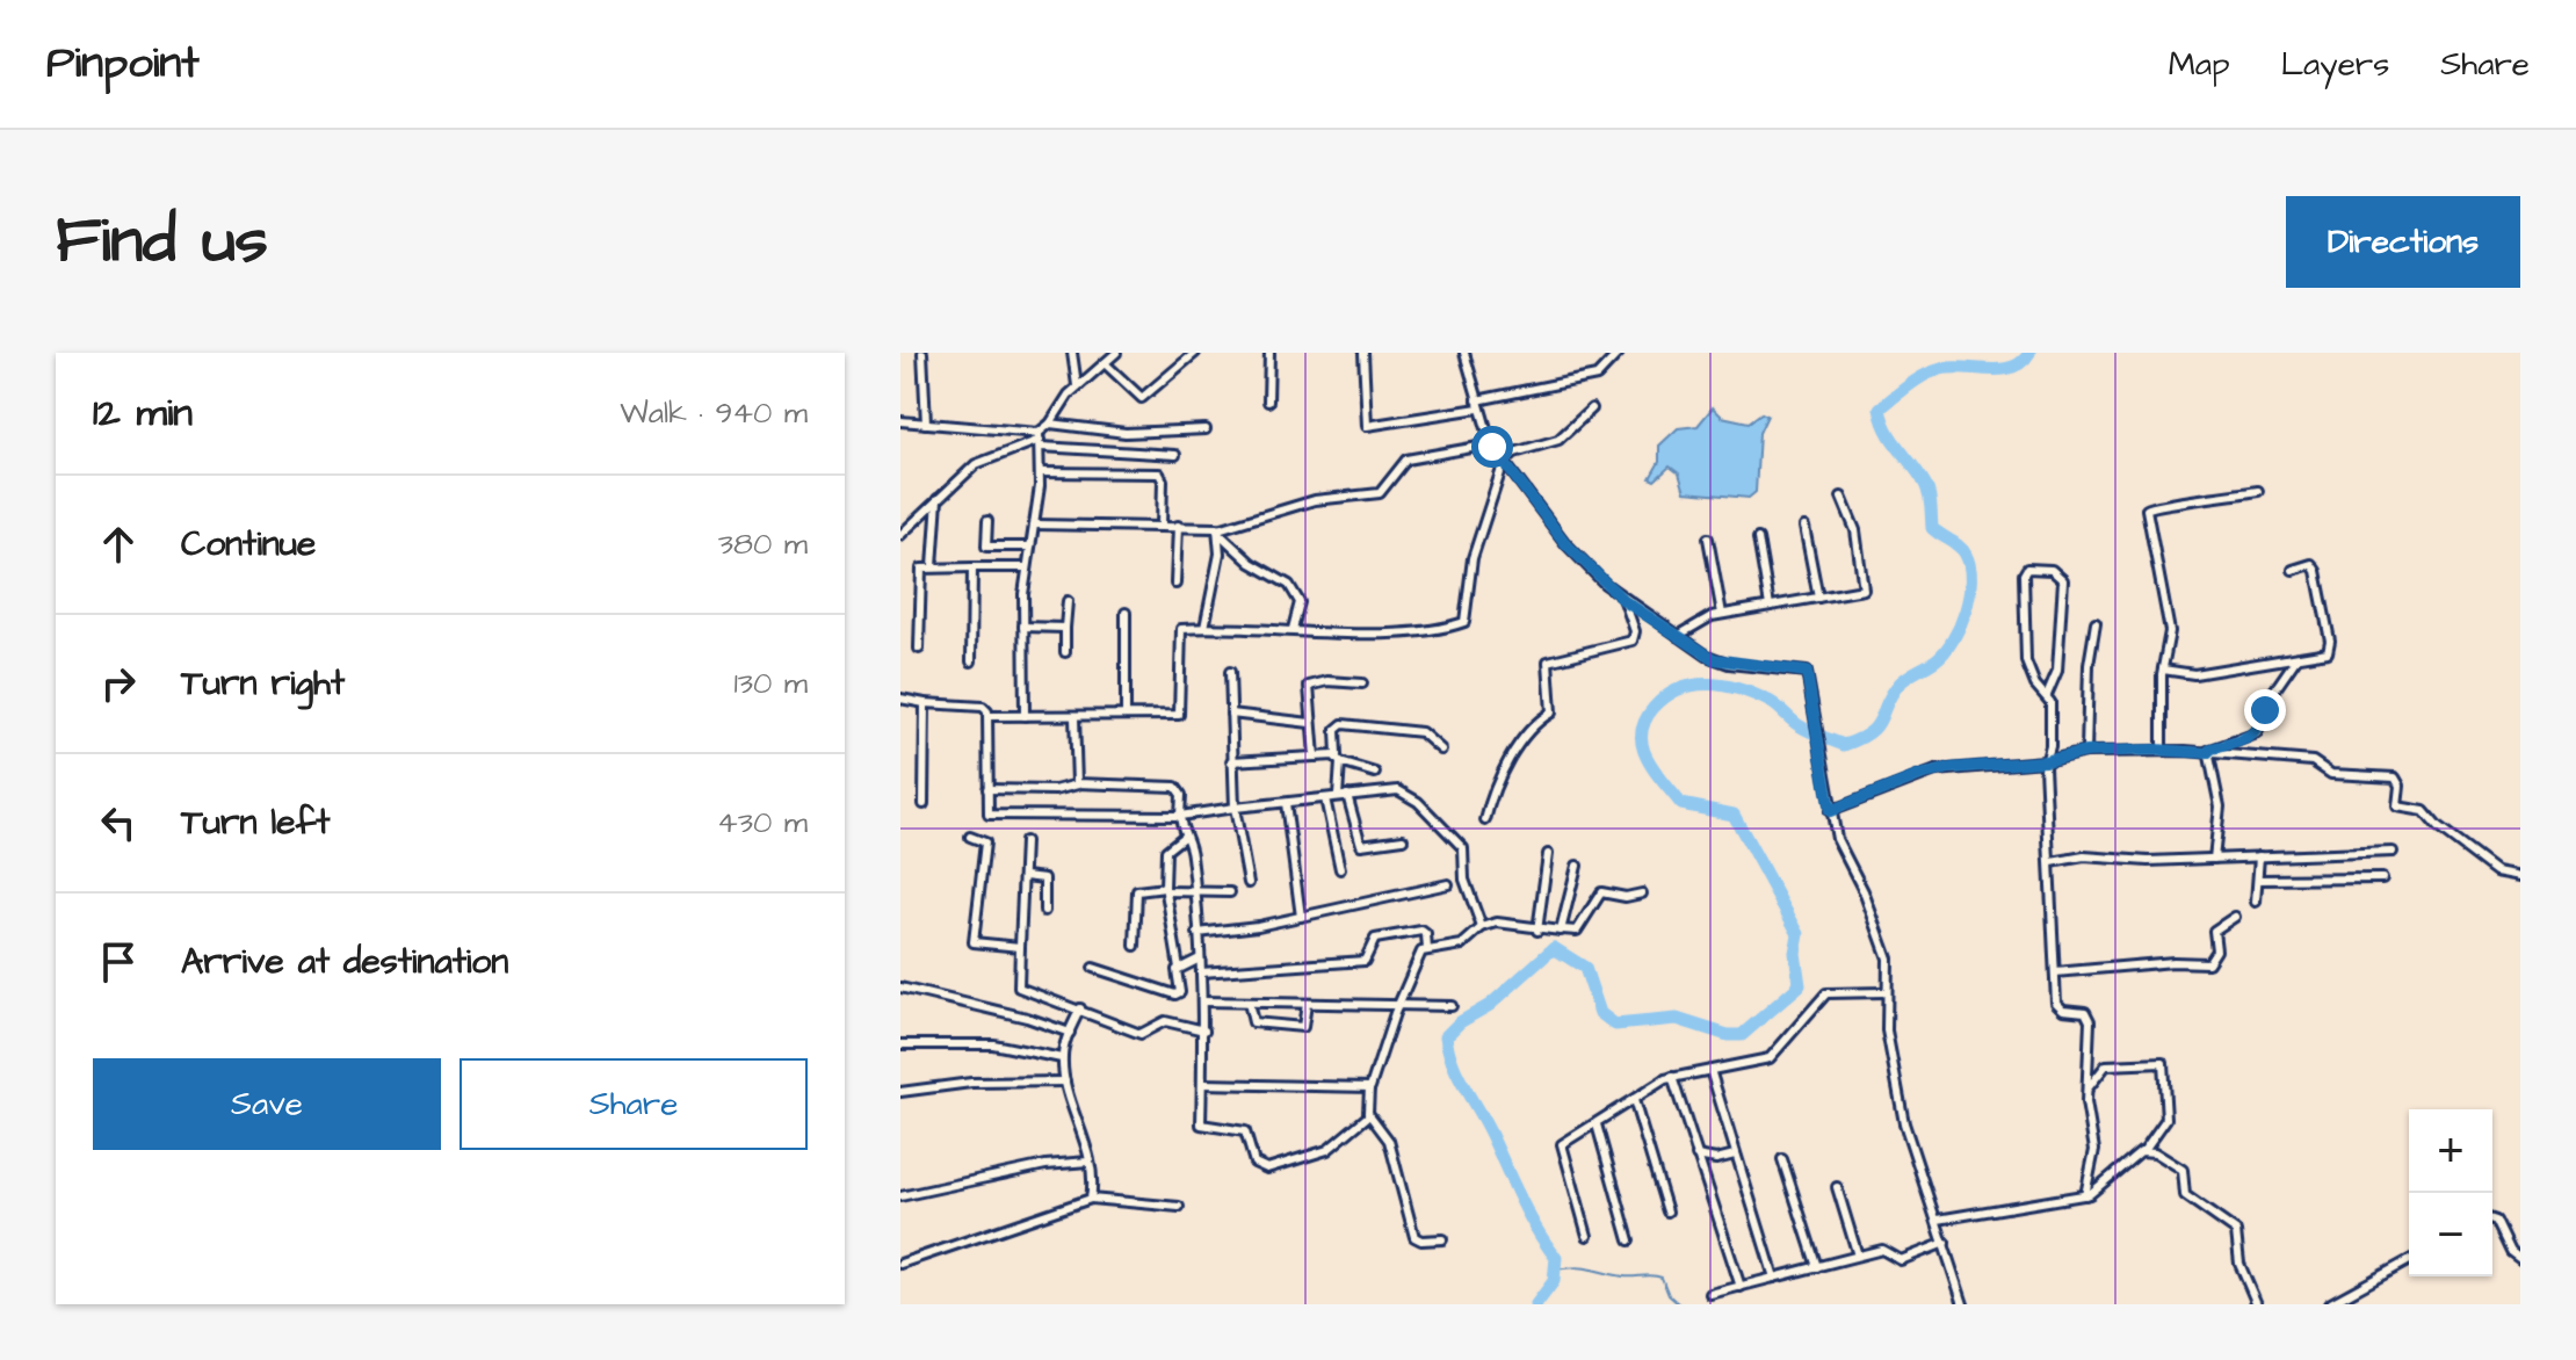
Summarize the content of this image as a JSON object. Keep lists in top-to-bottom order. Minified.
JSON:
{"page":{"header":"Pinpoint","nav":["Map","Layers","Share"],"title":"Find us","buttons":["Directions",["Save","Share"]],"heading":["12 min","Walk · 940 m"],"list":[["Continue","380 m"],["Turn right","130 m"],["Turn left","430 m"],"Arrive at destination"],"map_buttons":["+","−"]}}
